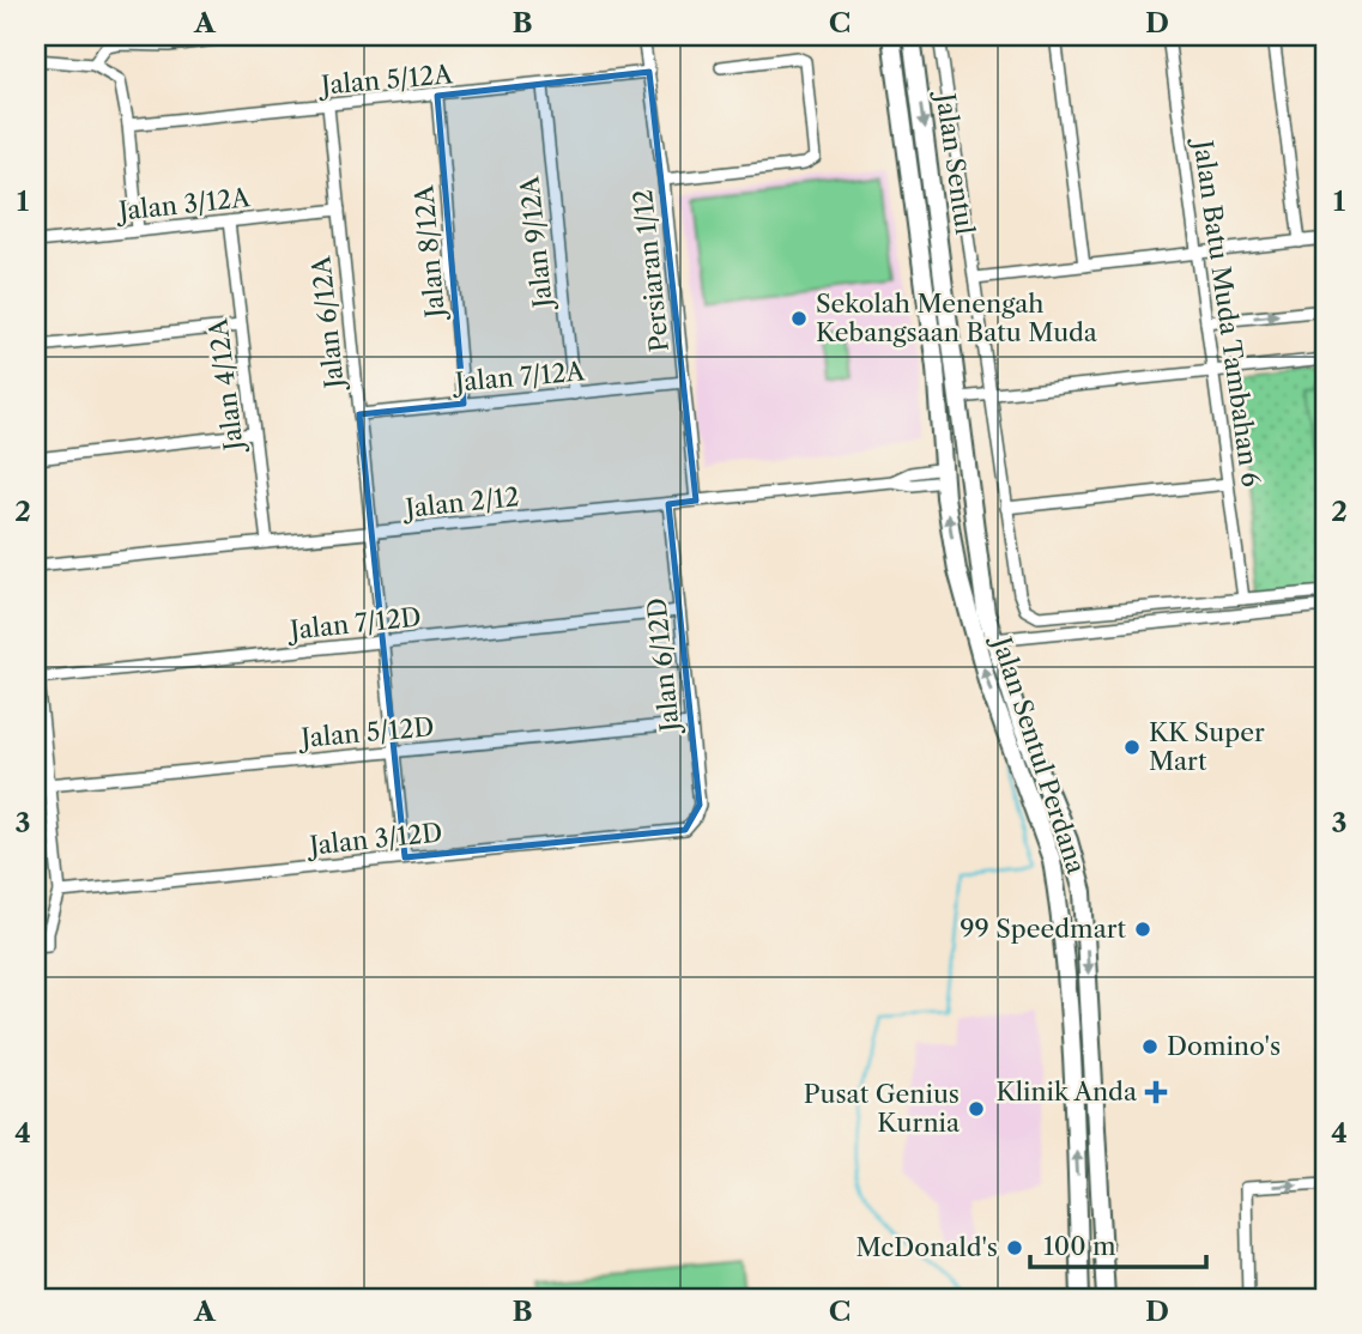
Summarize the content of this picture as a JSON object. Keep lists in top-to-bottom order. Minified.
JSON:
{"streets":{"main road":["Jalan Sentul","Jalan Sentul Perdana"],"street":["Jalan 5/12A","Jalan 3/12A","Jalan 9/12A","Jalan 8/12A","Persiaran 1/12","Jalan Batu Muda Tambahan 6","Jalan 6/12A","Jalan 7/12A","Jalan 4/12A","Jalan 2/12","Jalan 7/12D","Jalan 6/12D","Jalan 5/12D","Jalan 3/12D"]},"crossings":[["Jalan 5/12A","Jalan 9/12A"],["Jalan 5/12A","Jalan 8/12A"],["Jalan 5/12A","Persiaran 1/12"],["Jalan 5/12A","Jalan 6/12A"],["Jalan Sentul","Jalan Sentul Perdana"],["Jalan 3/12A","Jalan 6/12A"],["Jalan 3/12A","Jalan 4/12A"],["Jalan 9/12A","Jalan 7/12A"],["Jalan 8/12A","Jalan 7/12A"],["Persiaran 1/12","Jalan 7/12A"],["Persiaran 1/12","Jalan 2/12"],["Jalan 6/12A","Jalan 7/12A"],["Jalan 6/12A","Jalan 2/12"],["Jalan 6/12A","Jalan 7/12D"],["Jalan 6/12A","Jalan 5/12D"],["Jalan 6/12A","Jalan 3/12D"],["Jalan 4/12A","Jalan 2/12"],["Jalan 2/12","Jalan 6/12D"],["Jalan 2/12","Jalan Sentul Perdana"],["Jalan 7/12D","Jalan 6/12D"],["Jalan 6/12D","Jalan 5/12D"],["Jalan 6/12D","Jalan 3/12D"]],"places":{"other":["Sekolah Menengah Kebangsaan Batu Muda","KK Super Mart","99 Speedmart","Domino's","Pusat Genius Kurnia","McDonald's"],"health":["Klinik Anda"]},"scale_bar":"100 m","grid":{"columns":["A","B","C","D"],"rows":["1","2","3","4"]}}
